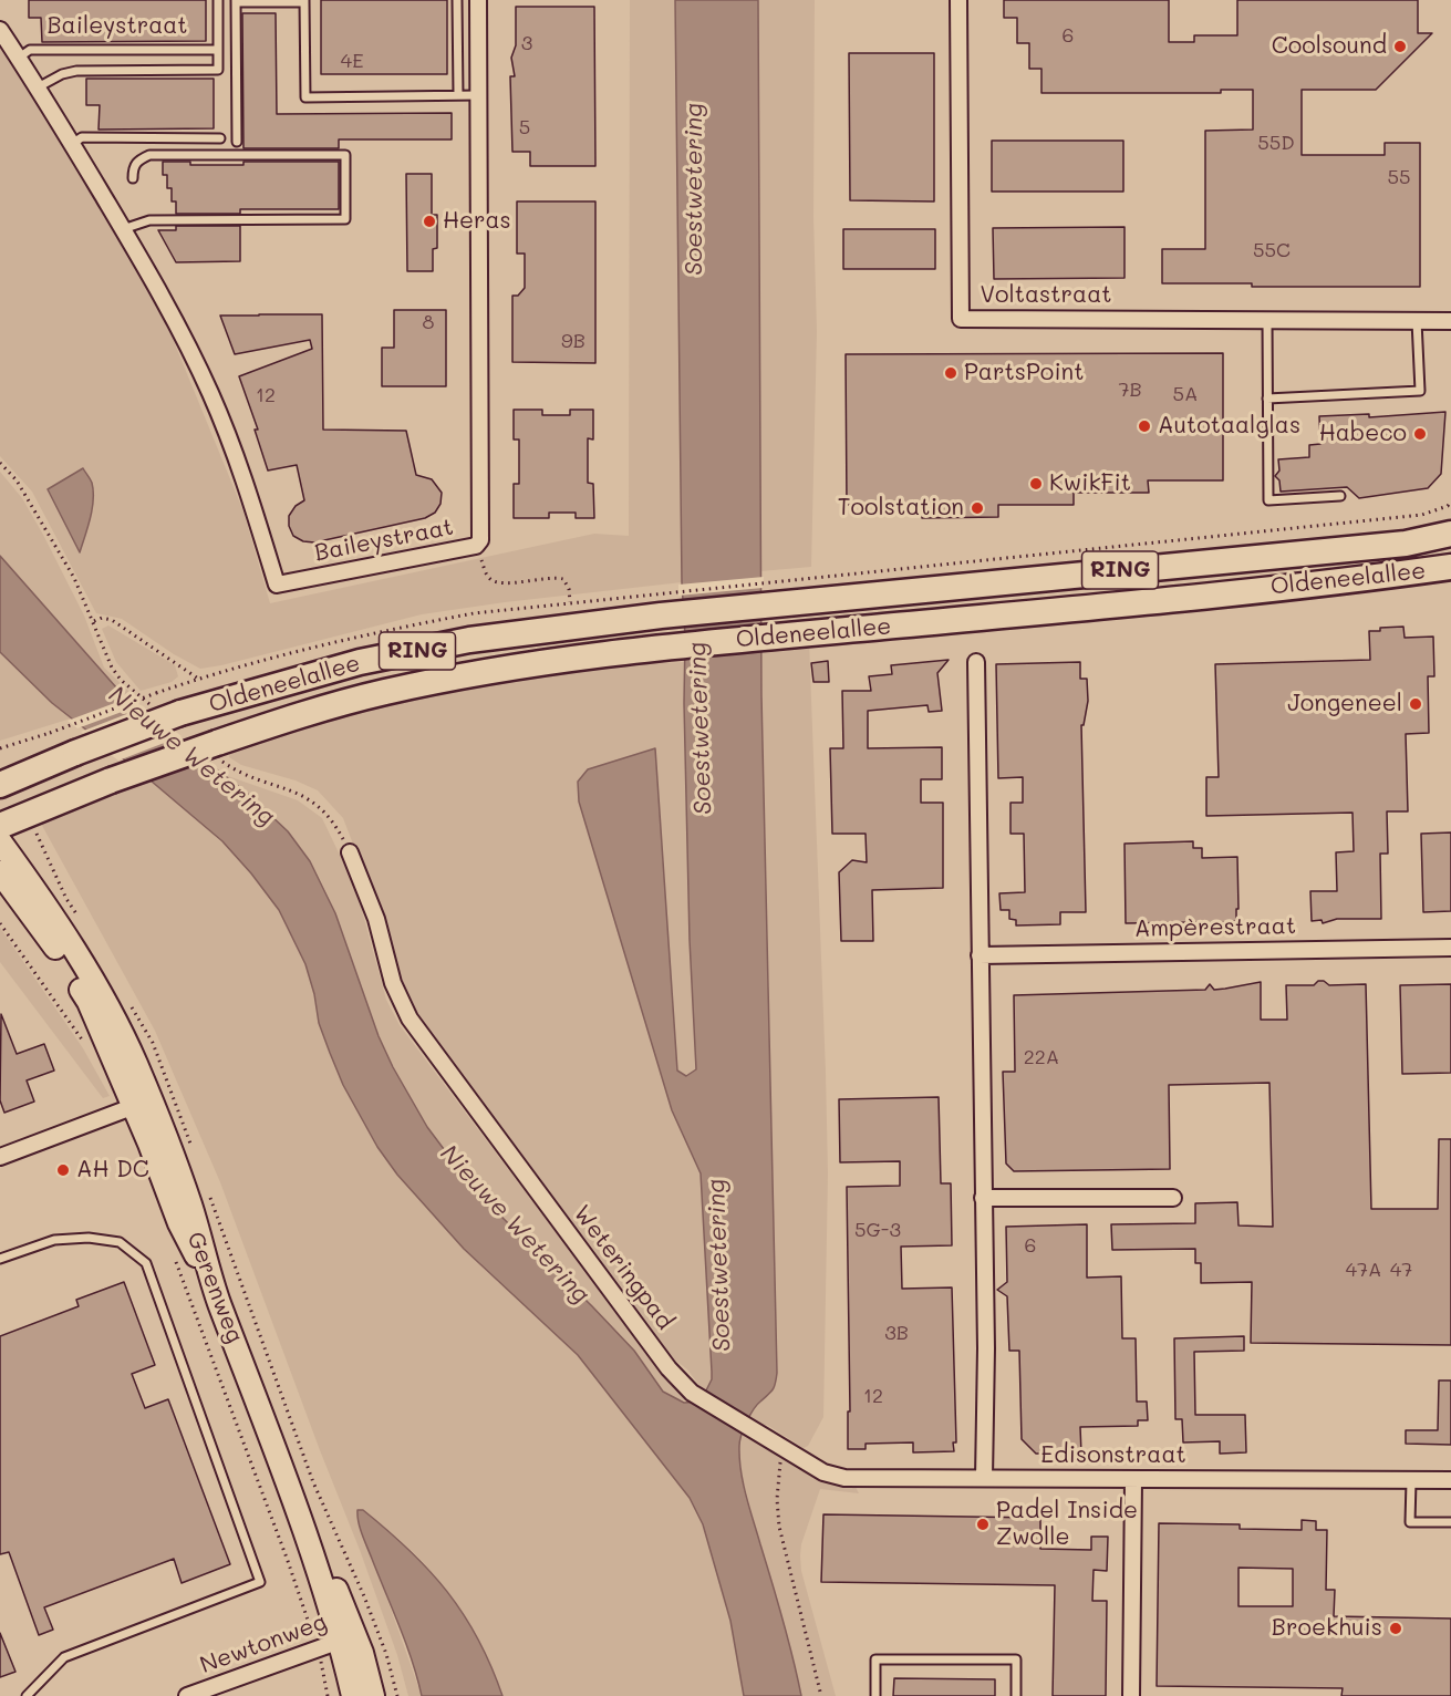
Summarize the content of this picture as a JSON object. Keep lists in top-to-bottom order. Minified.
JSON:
{"streets":{"main road":["RING","Oldeneelallee","Gerenweg"],"street":["Baileystraat","Voltastraat","Ampèrestraat","Weteringpad","Edisonstraat","Newtonweg"]},"crossings":[["Weteringpad","Edisonstraat"],["Gerenweg","Newtonweg"]],"water":["Soestwetering","Nieuwe Wetering"],"places":["Coolsound","Heras","PartsPoint","Autotaalglas","Habeco","KwikFit","Toolstation","Jongeneel","AH DC","Padel Inside Zwolle","Broekhuis"],"house_numbers":["6","3","4E","5","55D","55","55C","8","9B","7B","5A","12","22A","5G-3","6","47A","47","3B","12"]}
